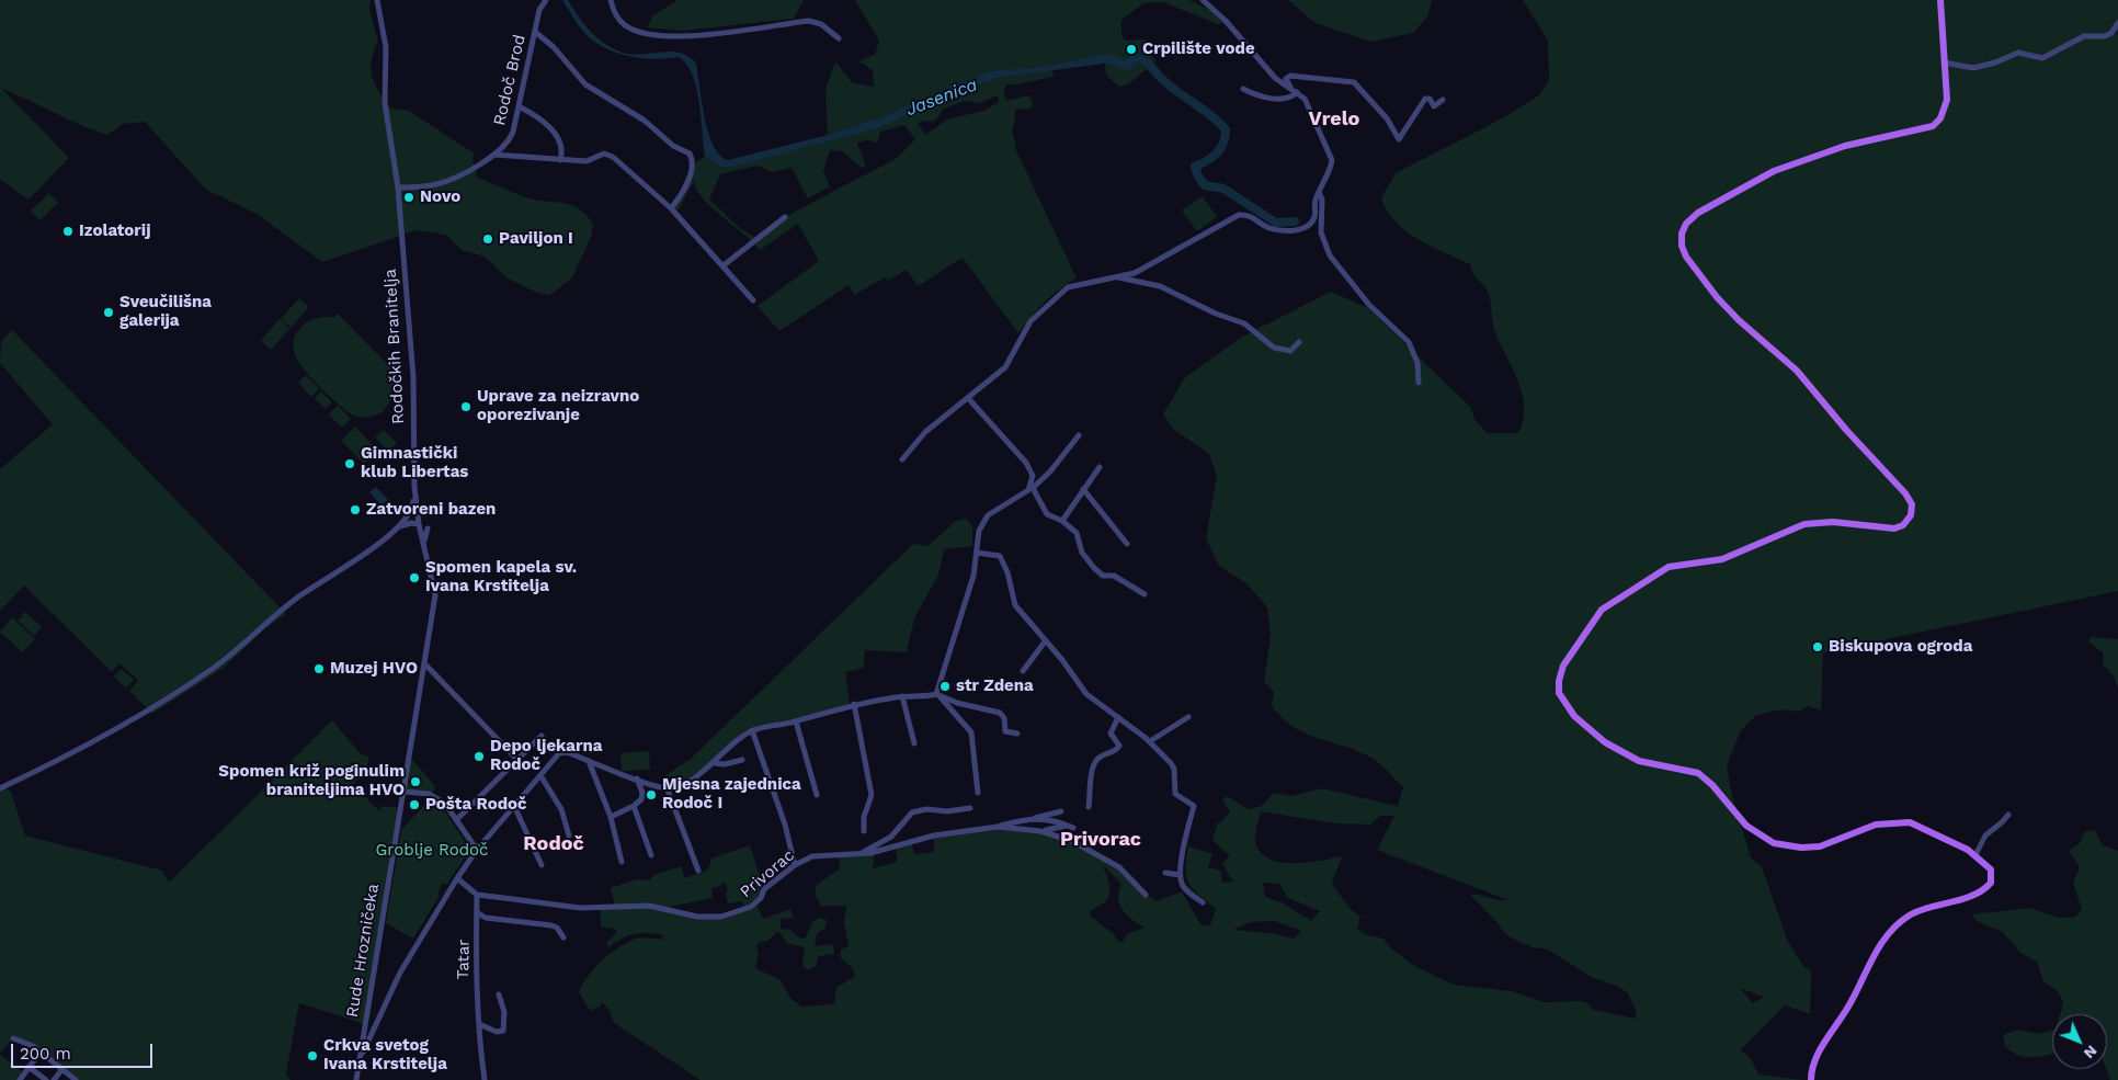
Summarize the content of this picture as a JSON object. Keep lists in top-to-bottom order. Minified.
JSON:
{"streets":{"street":["Rodoč Brod","Rodočkih Branitelja","Privorac","Rude Hrozničeka","Tatar"]},"crossings":[["Rodoč Brod","Rodočkih Branitelja"],["Rodočkih Branitelja","Rude Hrozničeka"],["Privorac","Tatar"]],"districts":["Vrelo","Privorac","Rodoč"],"water":["Jasenica"],"parks":["Groblje Rodoč"],"places":["Crpilište vode","Novo","Izolatorij","Paviljon I","Sveučilišna galerija","Uprave za neizravno oporezivanje","Gimnastički klub Libertas","Zatvoreni bazen","Spomen kapela sv. Ivana Krstitelja","Biskupova ogroda","Muzej HVO","str Zdena","Depo ljekarna Rodoč","Spomen križ poginulim braniteljima HVO","Mjesna zajednica Rodoč I","Pošta Rodoč","Crkva svetog Ivana Krstitelja"],"scale_bar":"200 m","north":"bottom right"}
